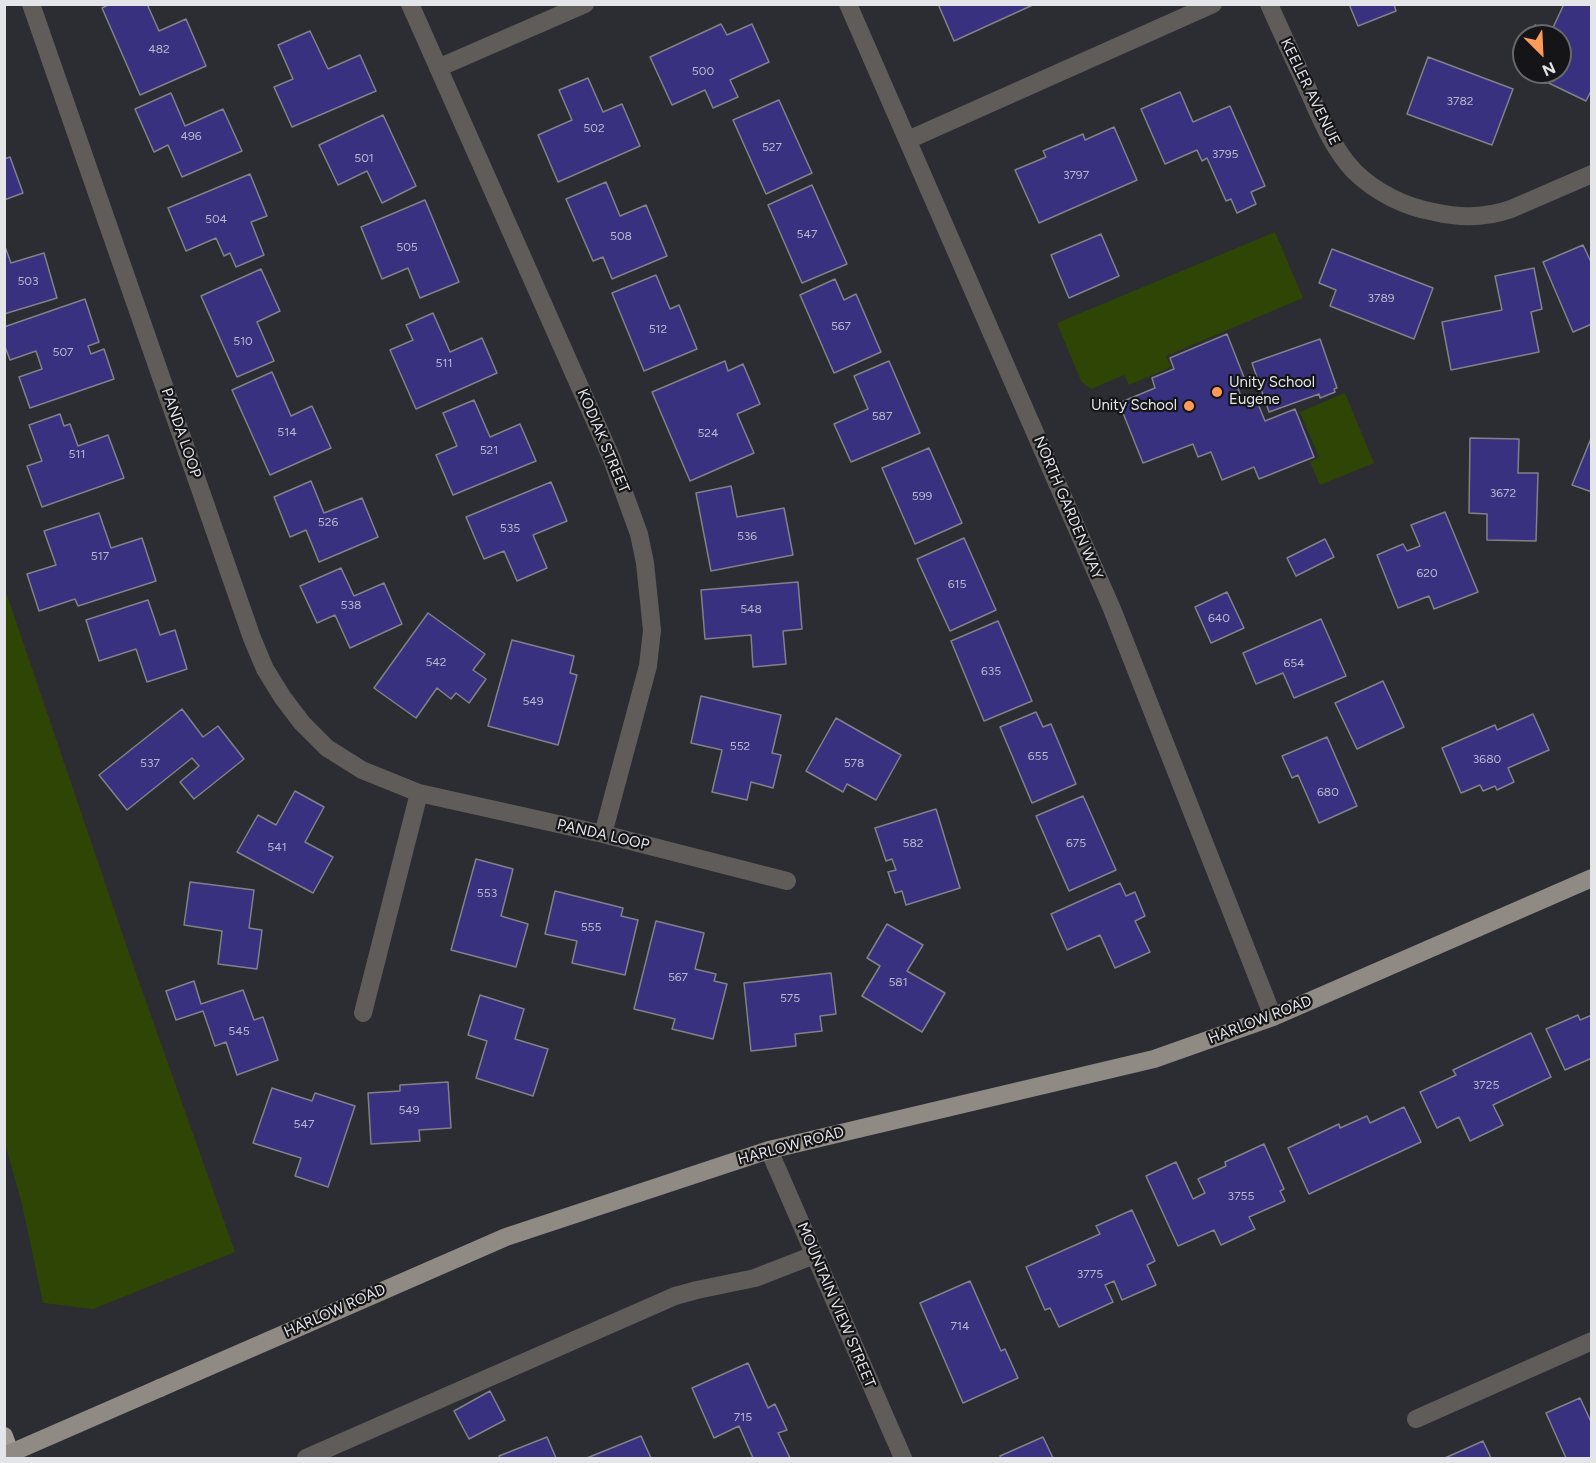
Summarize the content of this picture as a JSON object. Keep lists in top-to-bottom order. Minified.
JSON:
{"streets":{"main road":["HARLOW ROAD"],"street":["KEELER AVENUE","PANDA LOOP","KODIAK STREET","NORTH GARDEN WAY","MOUNTAIN VIEW STREET"]},"crossings":[["PANDA LOOP","KODIAK STREET"],["NORTH GARDEN WAY","HARLOW ROAD"],["HARLOW ROAD","MOUNTAIN VIEW STREET"]],"places":["Unity School Eugene","Unity School"],"house_numbers":["482","500","3782","502","496","527","3795","501","3797","504","547","508","505","503","3789","567","512","510","507","511","587","514","524","521","511","3672","599","526","535","536","517","620","615","538","548","640","542","654","635","549","552","655","3680","537","578","680","582","675","541","553","555","567","581","575","545","3725","549","547","3755","3775","714","715"],"north":"bottom right"}
